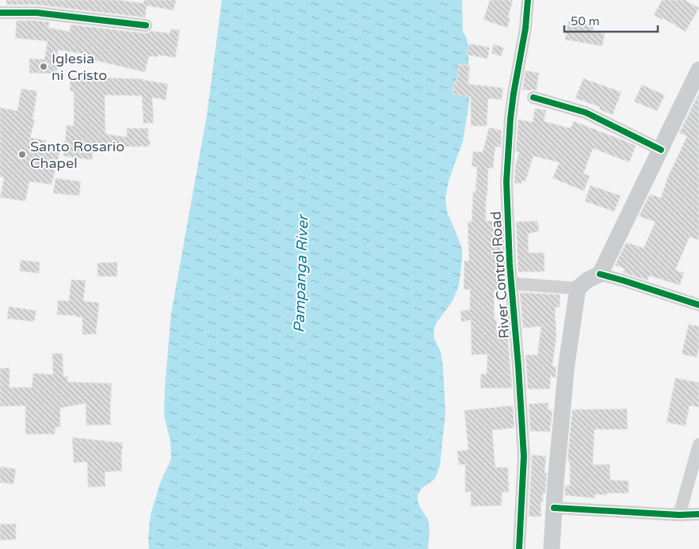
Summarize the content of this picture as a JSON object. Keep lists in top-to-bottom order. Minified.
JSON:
{"streets":{"street":["River Control Road"]},"water":["Pampanga River"],"places":["Iglesia ni Cristo","Santo Rosario Chapel"],"scale_bar":"50 m"}
